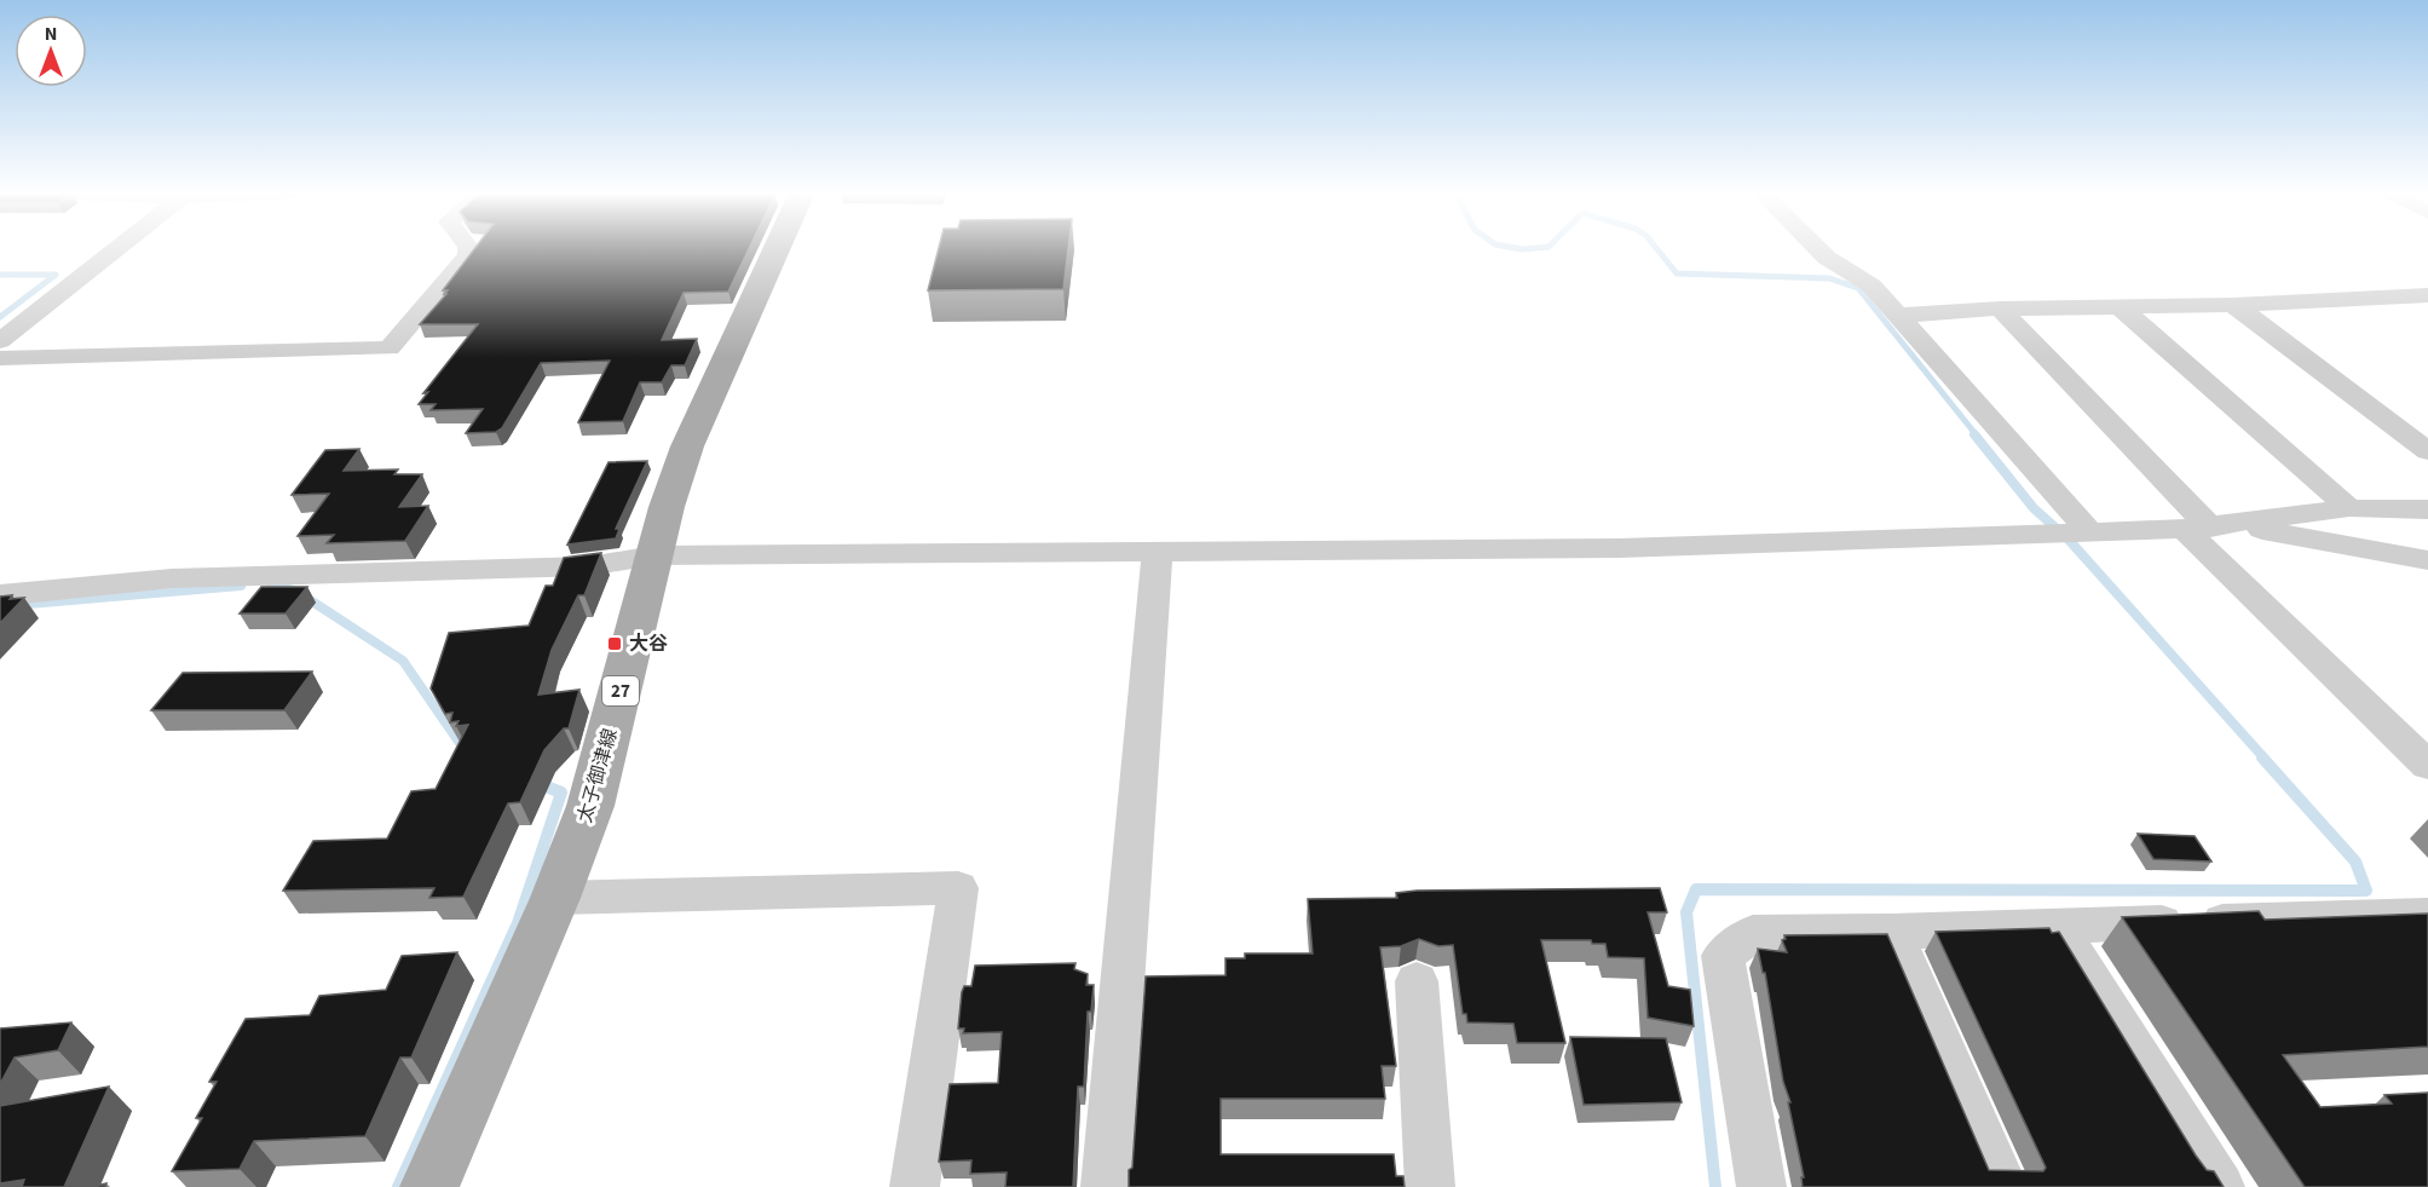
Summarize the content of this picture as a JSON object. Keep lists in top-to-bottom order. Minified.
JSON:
{"streets":{"main road":["27","太子御津線"]},"places":{"transit":["大谷"]},"north":"top"}
